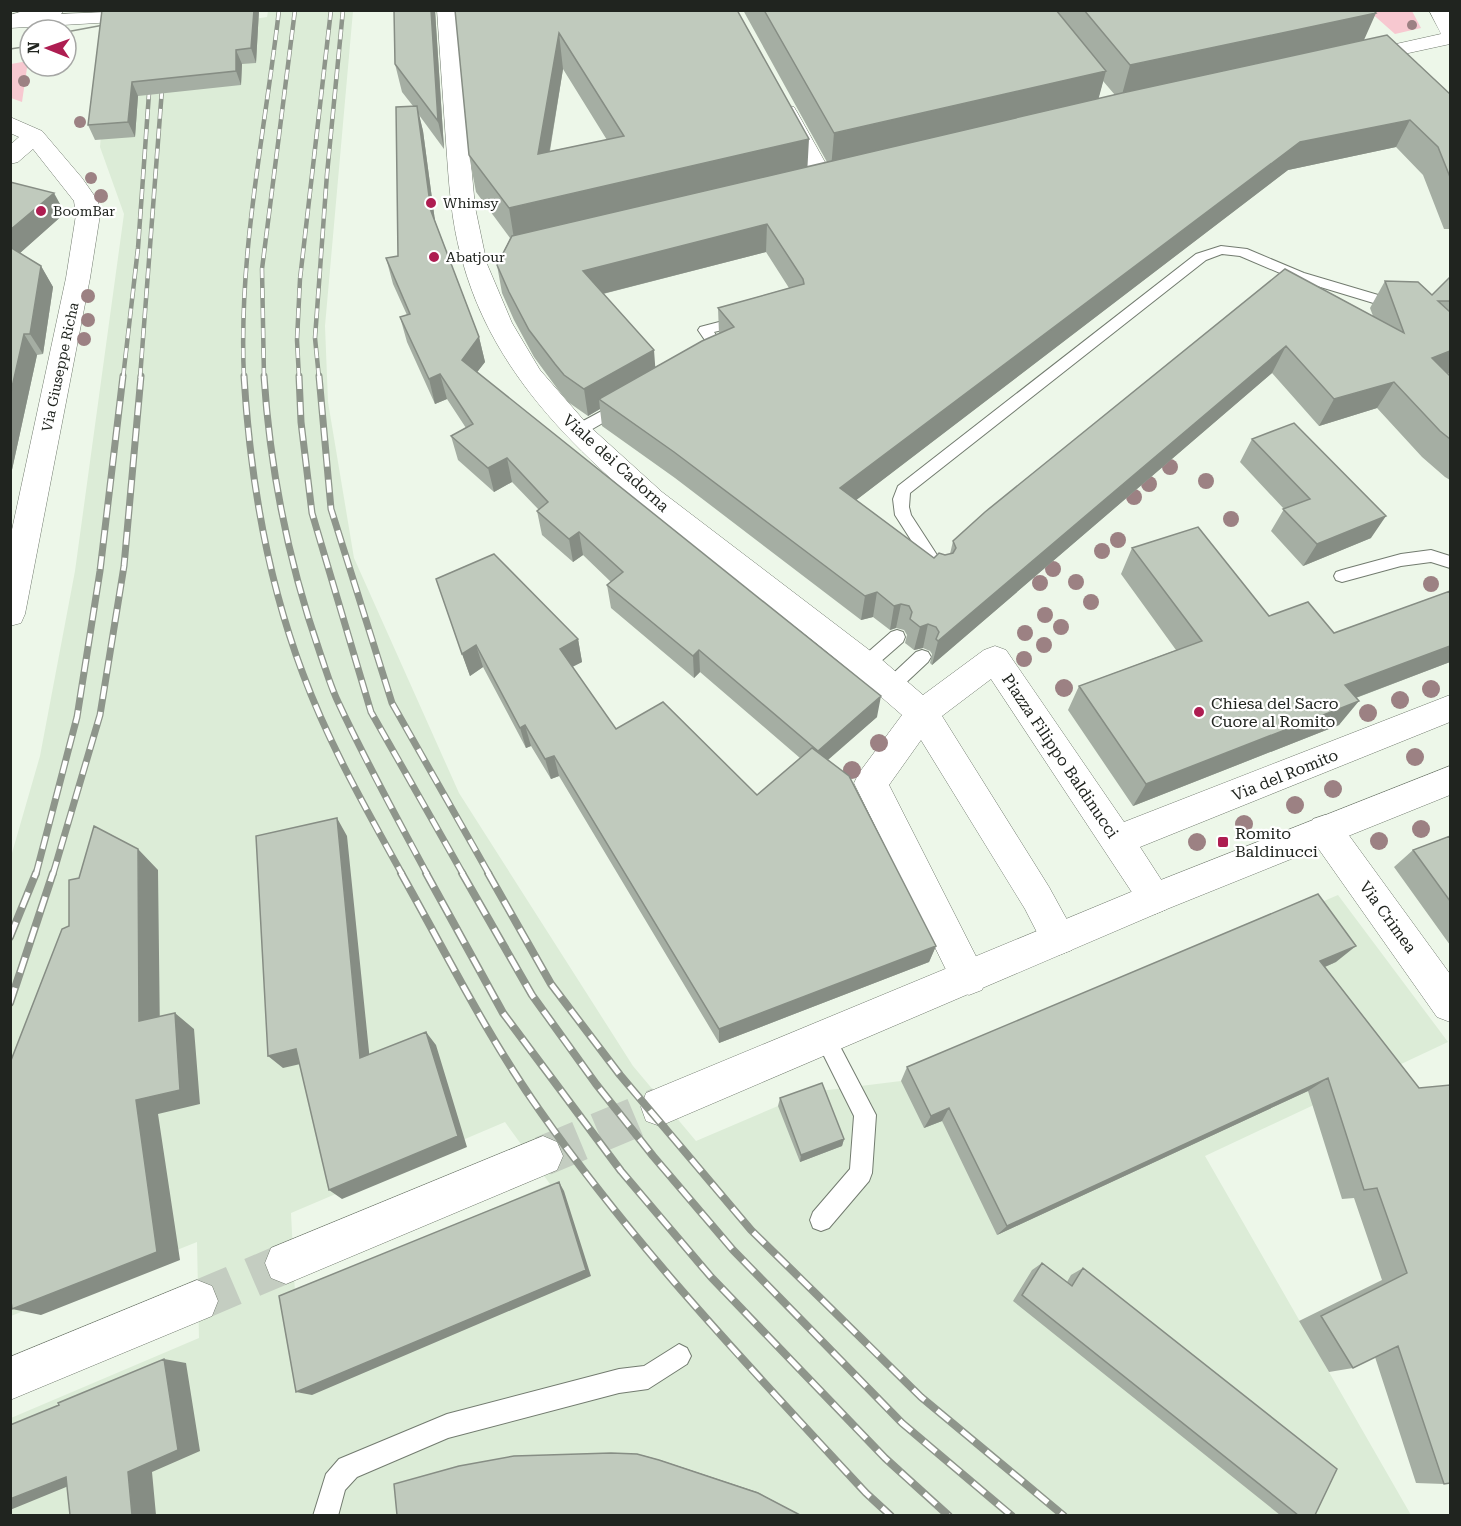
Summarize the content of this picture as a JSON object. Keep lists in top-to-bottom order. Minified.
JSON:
{"streets":{"street":["Via Giuseppe Richa","Viale dei Cadorna","Piazza Filippo Baldinucci","Via del Romito","Via Crimea"]},"crossings":[["Viale dei Cadorna","Piazza Filippo Baldinucci"],["Piazza Filippo Baldinucci","Via del Romito"]],"places":{"other":["Whimsy","BoomBar","Abatjour","Chiesa del Sacro Cuore al Romito"],"transit":["Romito Baldinucci"]},"north":"left"}
